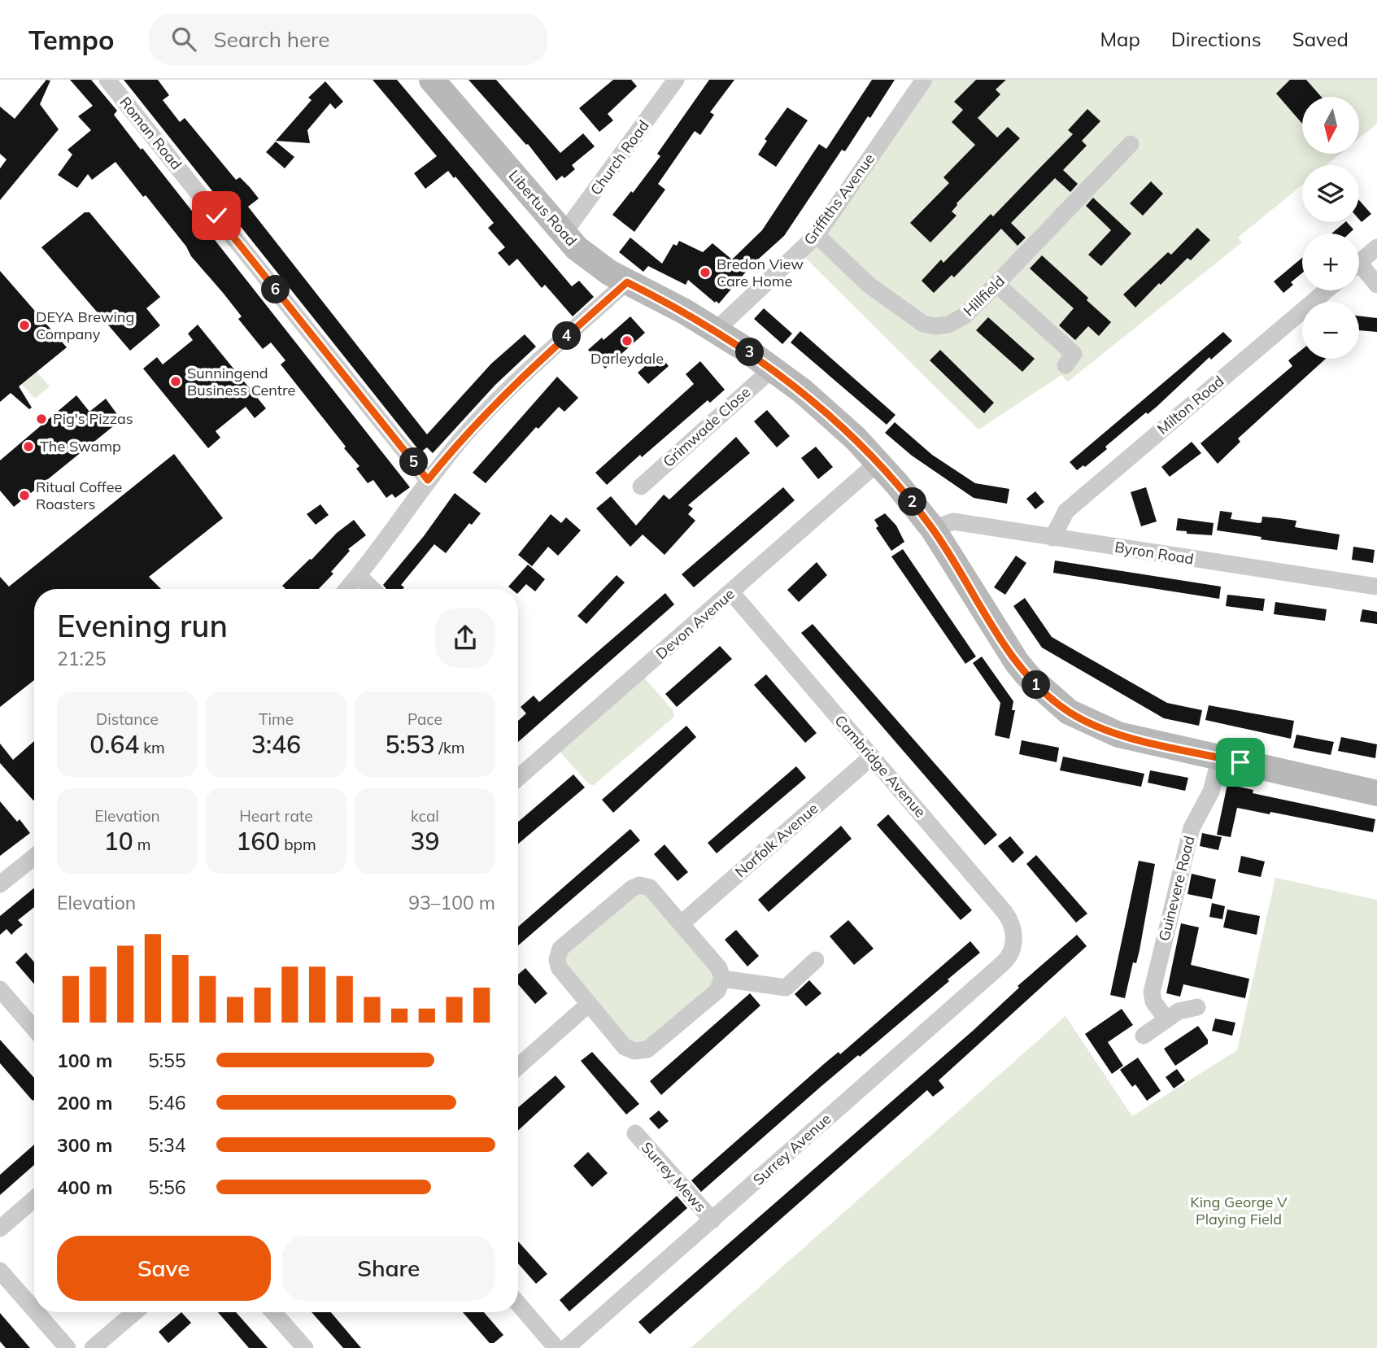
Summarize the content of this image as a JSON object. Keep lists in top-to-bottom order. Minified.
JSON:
{"streets":{"street":["Roman Road","Church Road","Griffiths Avenue","Libertus Road","Hillfield","Milton Road","Grimwade Close","Byron Road","Devon Avenue","Cambridge Avenue","Norfolk Avenue","Guinevere Road","Surrey Avenue","Surrey Mews"]},"crossings":[["Church Road","Libertus Road"],["Griffiths Avenue","Libertus Road"],["Griffiths Avenue","Hillfield"],["Libertus Road","Grimwade Close"],["Libertus Road","Byron Road"],["Libertus Road","Devon Avenue"],["Libertus Road","Guinevere Road"],["Milton Road","Byron Road"],["Devon Avenue","Cambridge Avenue"],["Cambridge Avenue","Norfolk Avenue"],["Cambridge Avenue","Surrey Avenue"],["Surrey Avenue","Surrey Mews"]],"parks":["King George V Playing Field"],"places":["Bredon View Care Home","DEYA Brewing Company","Darleydale","Sunningend Business Centre","Pig's Pizzas","The Swamp","Ritual Coffee Roasters"],"north":"bottom","page":{"header":"Tempo","search":"Search here","nav":["Map","Directions","Saved"],"map_buttons":["+","−"],"pins":["6","4","3","5","2","1"],"heading":["Evening run","21:25"],"stats":[["Distance","0.64 km"],["Time","3:46"],["Pace","5:53 /km"],["Elevation","10 m"],["Heart rate","160 bpm"],["kcal","39"]],"chart":["Elevation","93–100 m"],"list":[{"name":"100 m","note":"5:55"},{"name":"200 m","note":"5:46"},{"name":"300 m","note":"5:34"},{"name":"400 m","note":"5:56"}],"buttons":["Save","Share"]}}
